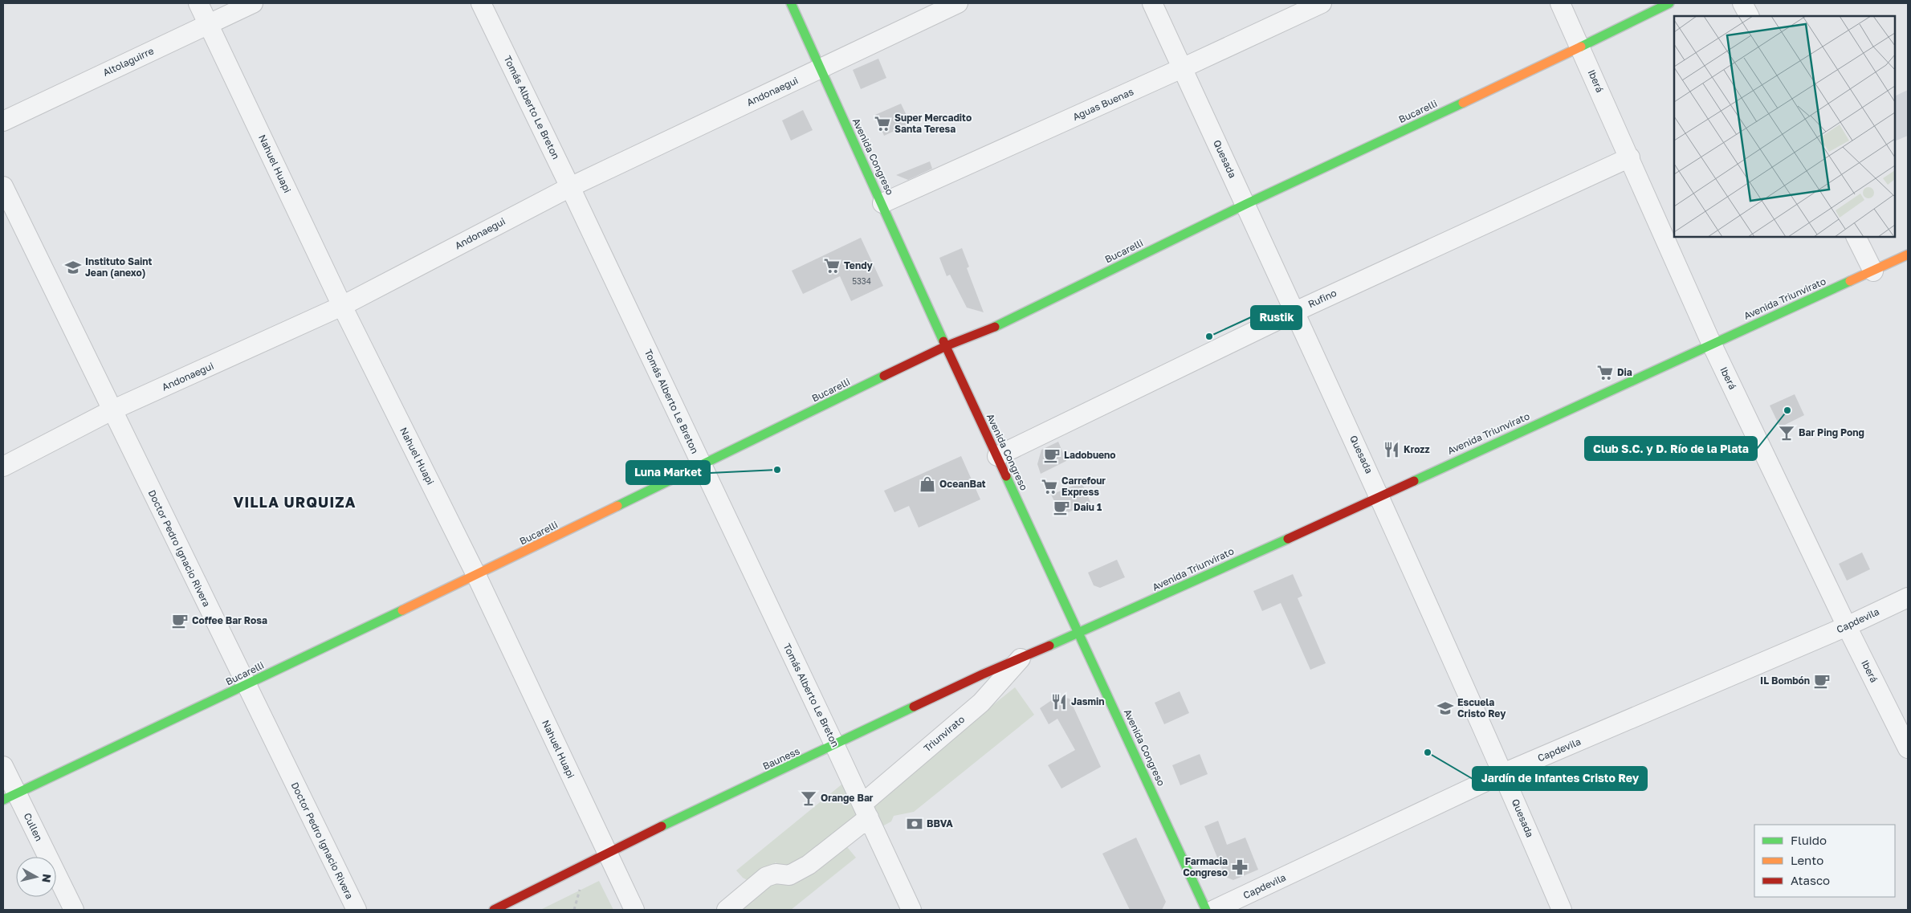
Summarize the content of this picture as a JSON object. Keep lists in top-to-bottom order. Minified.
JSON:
{"streets":{"main road":["Bucarelli","Avenida Congreso","Avenida Triunvirato","Bauness"],"street":["Altolaguirre","Iberá","Andonaegui","Aguas Buenas","Tomás Alberto Le Breton","Quesada","Nahuel Huapi","Rufino","Doctor Pedro Ignacio Rivera","Capdevila","Triunvirato","Cullen"]},"crossings":[["Altolaguirre","Nahuel Huapi"],["Iberá","Bucarelli"],["Iberá","Rufino"],["Iberá","Avenida Triunvirato"],["Iberá","Capdevila"],["Andonaegui","Tomás Alberto Le Breton"],["Andonaegui","Avenida Congreso"],["Andonaegui","Nahuel Huapi"],["Andonaegui","Doctor Pedro Ignacio Rivera"],["Aguas Buenas","Avenida Congreso"],["Aguas Buenas","Quesada"],["Tomás Alberto Le Breton","Bucarelli"],["Tomás Alberto Le Breton","Triunvirato"],["Tomás Alberto Le Breton","Bauness"],["Bucarelli","Avenida Congreso"],["Bucarelli","Quesada"],["Bucarelli","Nahuel Huapi"],["Bucarelli","Doctor Pedro Ignacio Rivera"],["Bucarelli","Cullen"],["Avenida Congreso","Rufino"],["Avenida Congreso","Avenida Triunvirato"],["Avenida Congreso","Bauness"],["Quesada","Rufino"],["Quesada","Avenida Triunvirato"],["Quesada","Capdevila"],["Nahuel Huapi","Bauness"],["Avenida Triunvirato","Bauness"],["Triunvirato","Bauness"]],"districts":["VILLA URQUIZA"],"places":{"supermarket":["Super Mercadito Santa Teresa","Tendy","Dia","Carrefour Express"],"school or university":["Instituto Saint Jean (anexo)","Escuela Cristo Rey"],"other":["Rustik","Club S.C. y D. Río de la Plata","Luna Market","Jardín de Infantes Cristo Rey"],"bar":["Bar Ping Pong","Orange Bar"],"restaurant":["Krozz","Jasmin"],"cafe":["Ladobueno","Daiu 1","Coffee Bar Rosa","IL Bombón"],"shop":["OceanBat"],"bank":["BBVA"],"pharmacy":["Farmacia Congreso"]},"house_numbers":["5334"],"legend":["Fluido","Lento","Atasco"],"north":"right"}
